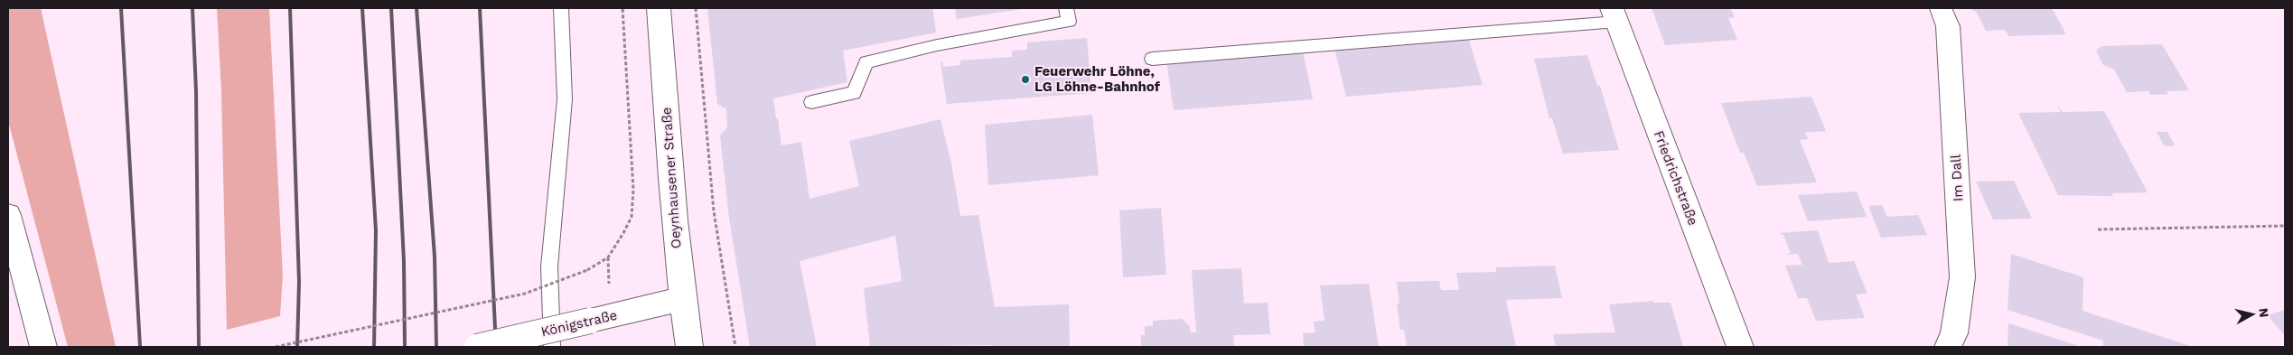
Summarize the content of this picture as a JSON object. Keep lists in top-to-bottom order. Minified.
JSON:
{"streets":{"street":["Oeynhausener Straße","Friedrichstraße","Im Dall","Königstraße"]},"crossings":[["Oeynhausener Straße","Königstraße"]],"places":["Feuerwehr Löhne, LG Löhne-Bahnhof"],"north":"right"}
